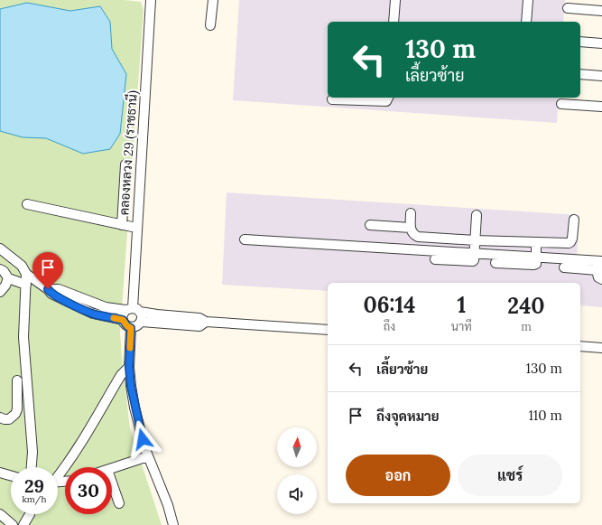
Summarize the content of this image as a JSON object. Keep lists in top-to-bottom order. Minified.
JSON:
{"streets":{"street":["คลองหลวง 29 (ราชธานี)"]},"north":"top","page":{"turn":["130 m","เลี้ยวซ้าย"],"eta":["06:14","ถึง","1","นาที","240","m"],"list":[{"name":"เลี้ยวซ้าย","value":"130 m"},{"name":"ถึงจุดหมาย","value":"110 m"}],"buttons":["ออก","แชร์"],"speed":"29 km/h","limit":"30"}}
